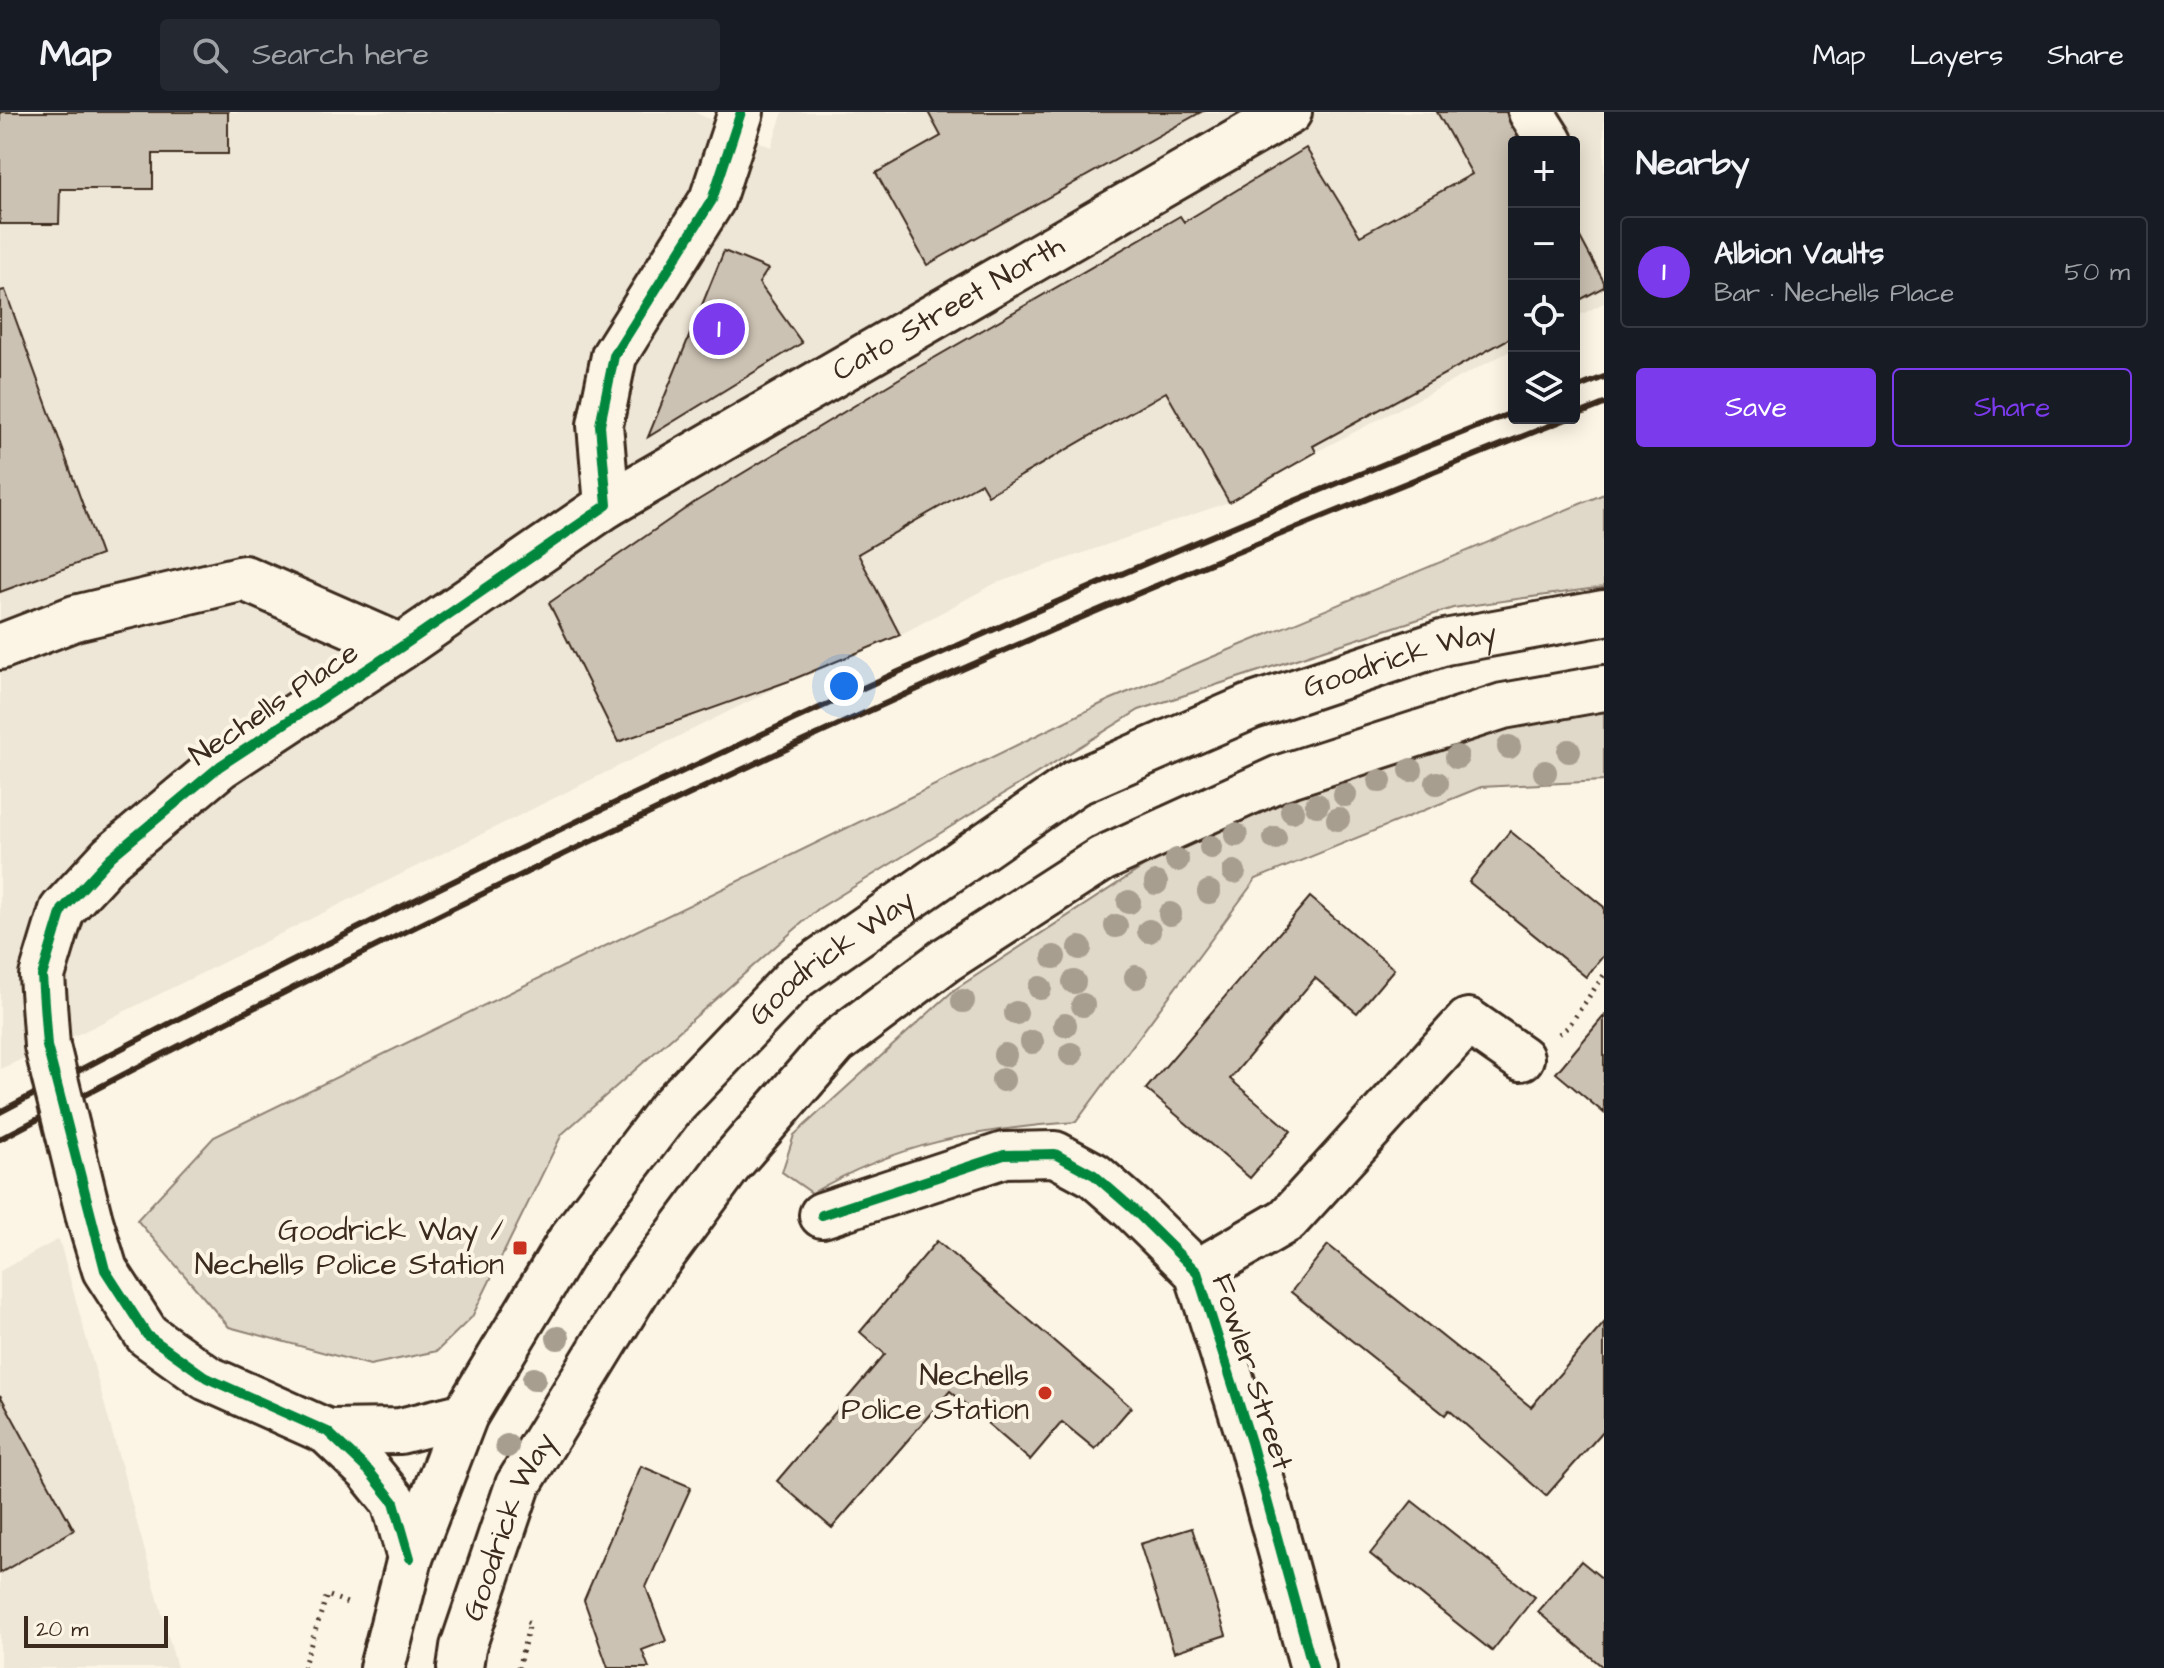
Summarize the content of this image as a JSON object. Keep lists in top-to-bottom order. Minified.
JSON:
{"streets":{"street":["Cato Street North","Goodrick Way","Nechells Place","Fowler Street"]},"crossings":[["Cato Street North","Nechells Place"],["Goodrick Way","Nechells Place"]],"places":{"transit":["Goodrick Way / Nechells Police Station"],"other":["Nechells Police Station"]},"scale_bar":"20 m","page":{"header":"Map","search":"Search here","nav":["Map","Layers","Share"],"heading":"Nearby","map_buttons":["+","−"],"list":[{"mark":"1","name":"Albion Vaults","note":"Bar · Nechells Place","value":"50 m"}],"pins":"1","buttons":["Save","Share"],"scale":"20 m"}}
